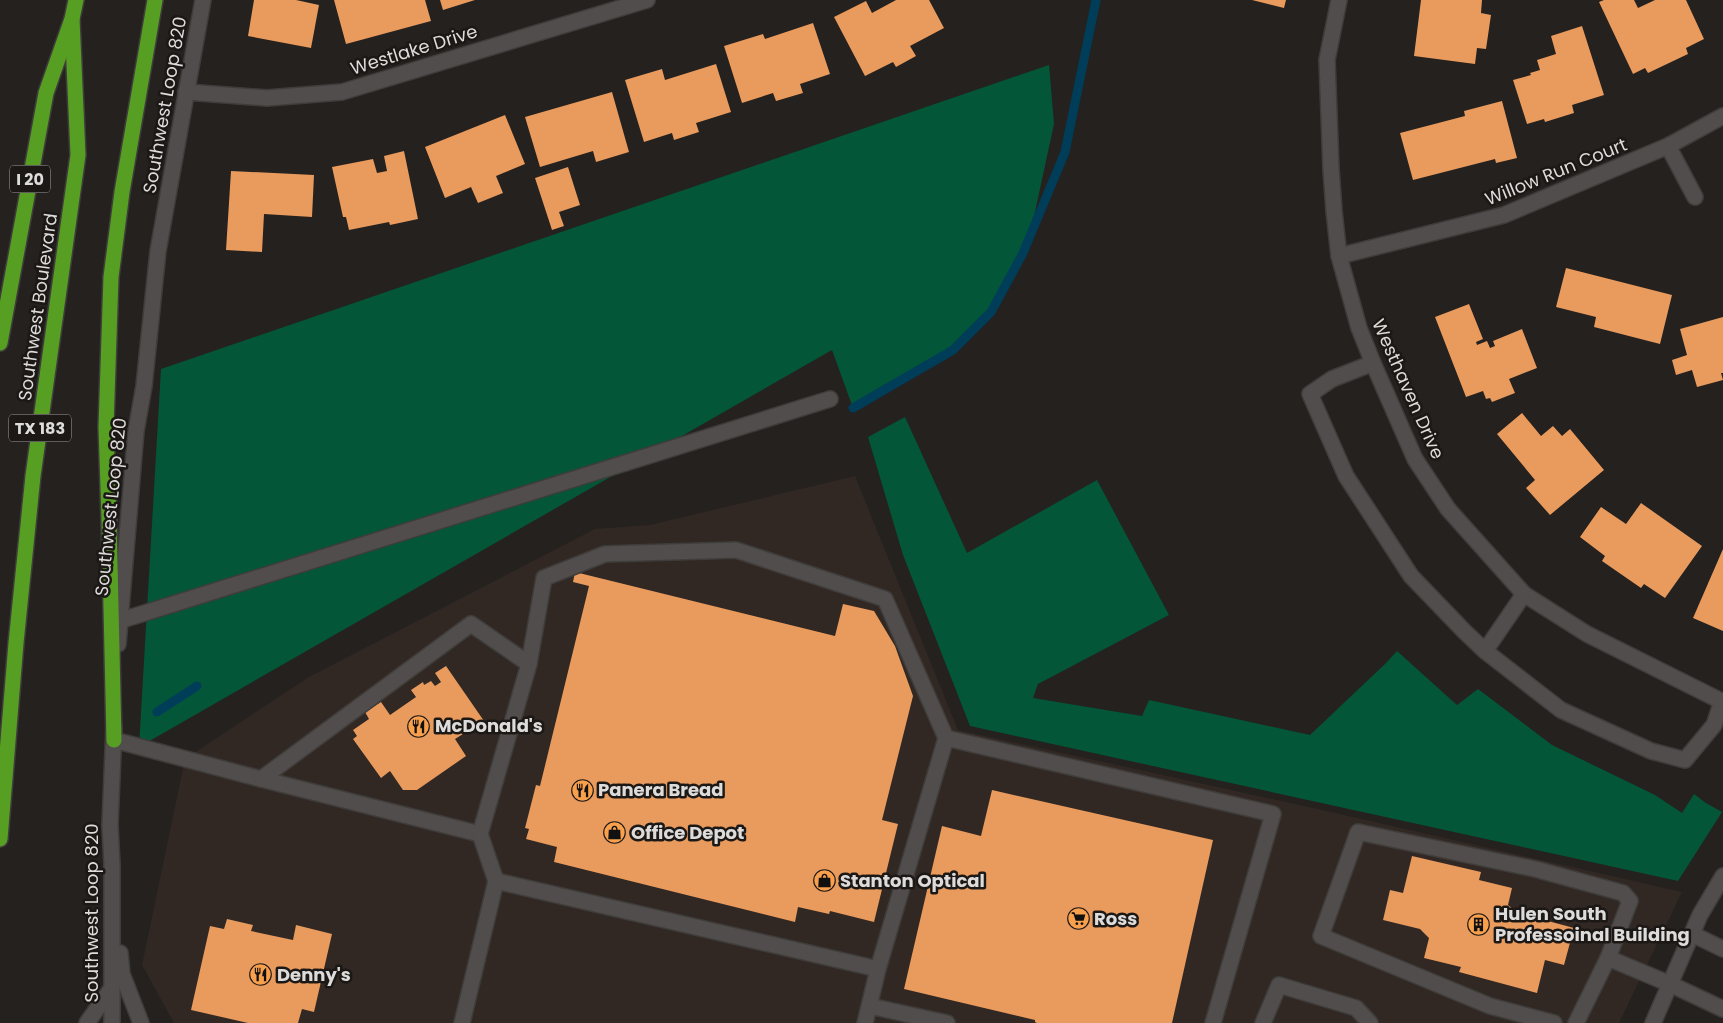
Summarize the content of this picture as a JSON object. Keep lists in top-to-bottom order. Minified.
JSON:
{"streets":{"highway":["I 20","Southwest Boulevard","TX 183"],"street":["Westlake Drive","Southwest Loop 820","Willow Run Court","Westhaven Drive"]},"crossings":[["Westlake Drive","Southwest Loop 820"],["Willow Run Court","Westhaven Drive"],["I 20","Southwest Boulevard"]],"places":{"restaurant":["McDonald's","Panera Bread","Denny's"],"shop":["Office Depot","Stanton Optical"],"supermarket":["Ross"],"building":["Hulen South Professoinal Building"]}}
